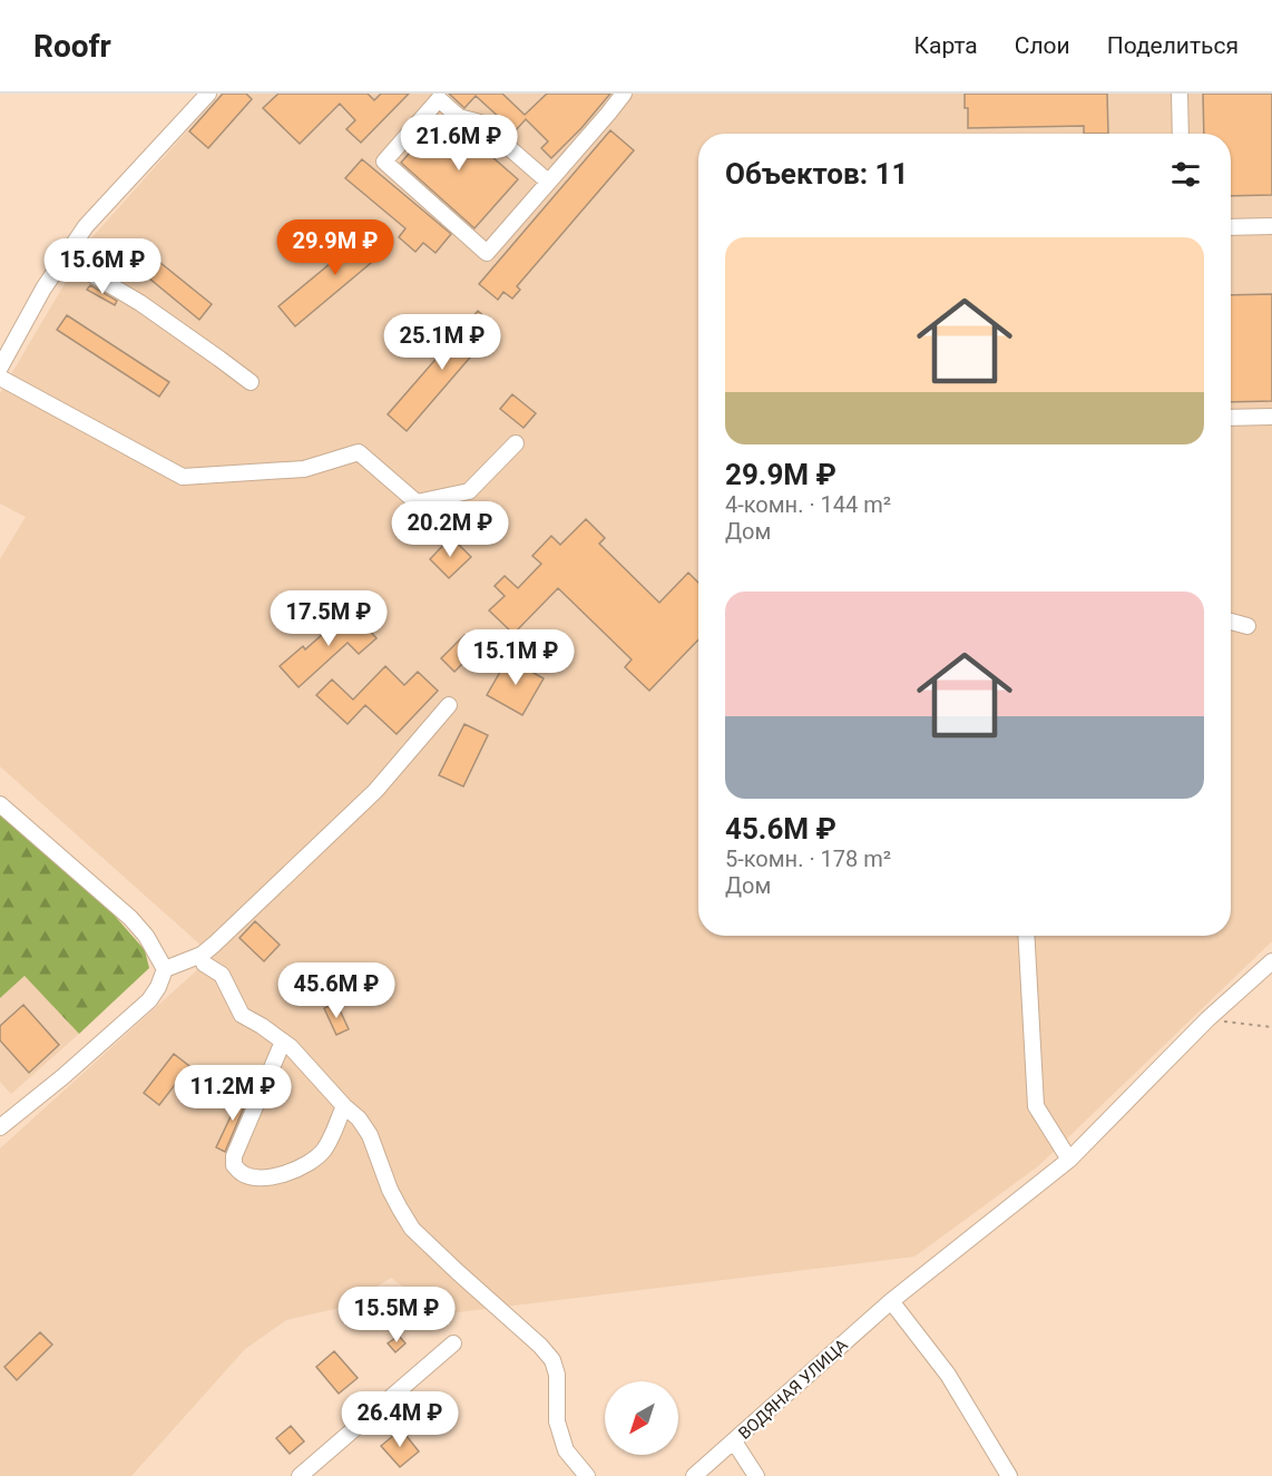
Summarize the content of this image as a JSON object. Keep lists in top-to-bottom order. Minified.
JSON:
{"streets":{"street":["ВОДЯНАЯ УЛИЦА"]},"north":"bottom left","page":{"header":"Roofr","nav":["Карта","Слои","Поделиться"],"price":["21.6M ₽","29.9M ₽","15.6M ₽","25.1M ₽","20.2M ₽","17.5M ₽","15.1M ₽","45.6M ₽","11.2M ₽","15.5M ₽","26.4M ₽"],"heading":"Объектов: 11","list":[{"name":"29.9M ₽","note":"4-комн. · 144 m² · Дом"},{"name":"45.6M ₽","note":"5-комн. · 178 m² · Дом"}]}}
